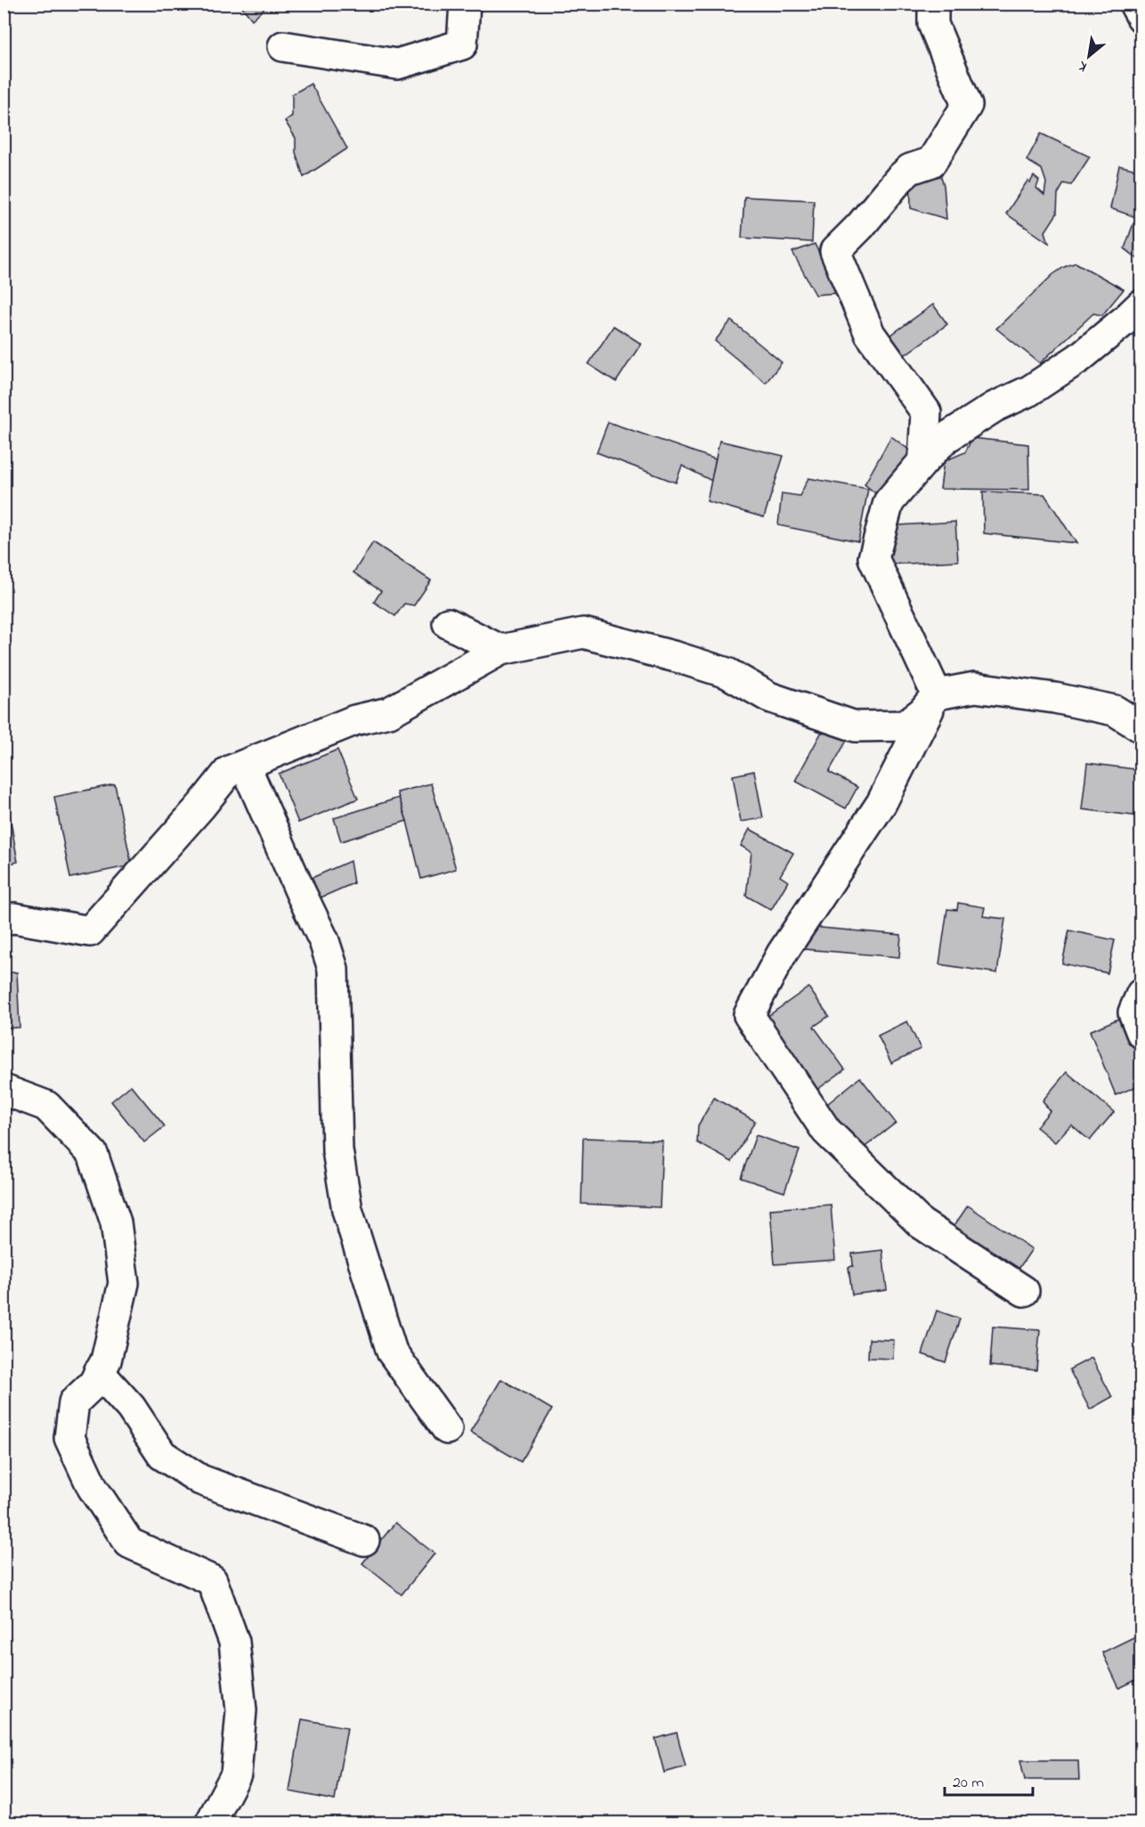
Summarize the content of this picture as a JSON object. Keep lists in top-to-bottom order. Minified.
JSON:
{"scale_bar":"20 m","north":"bottom left"}
